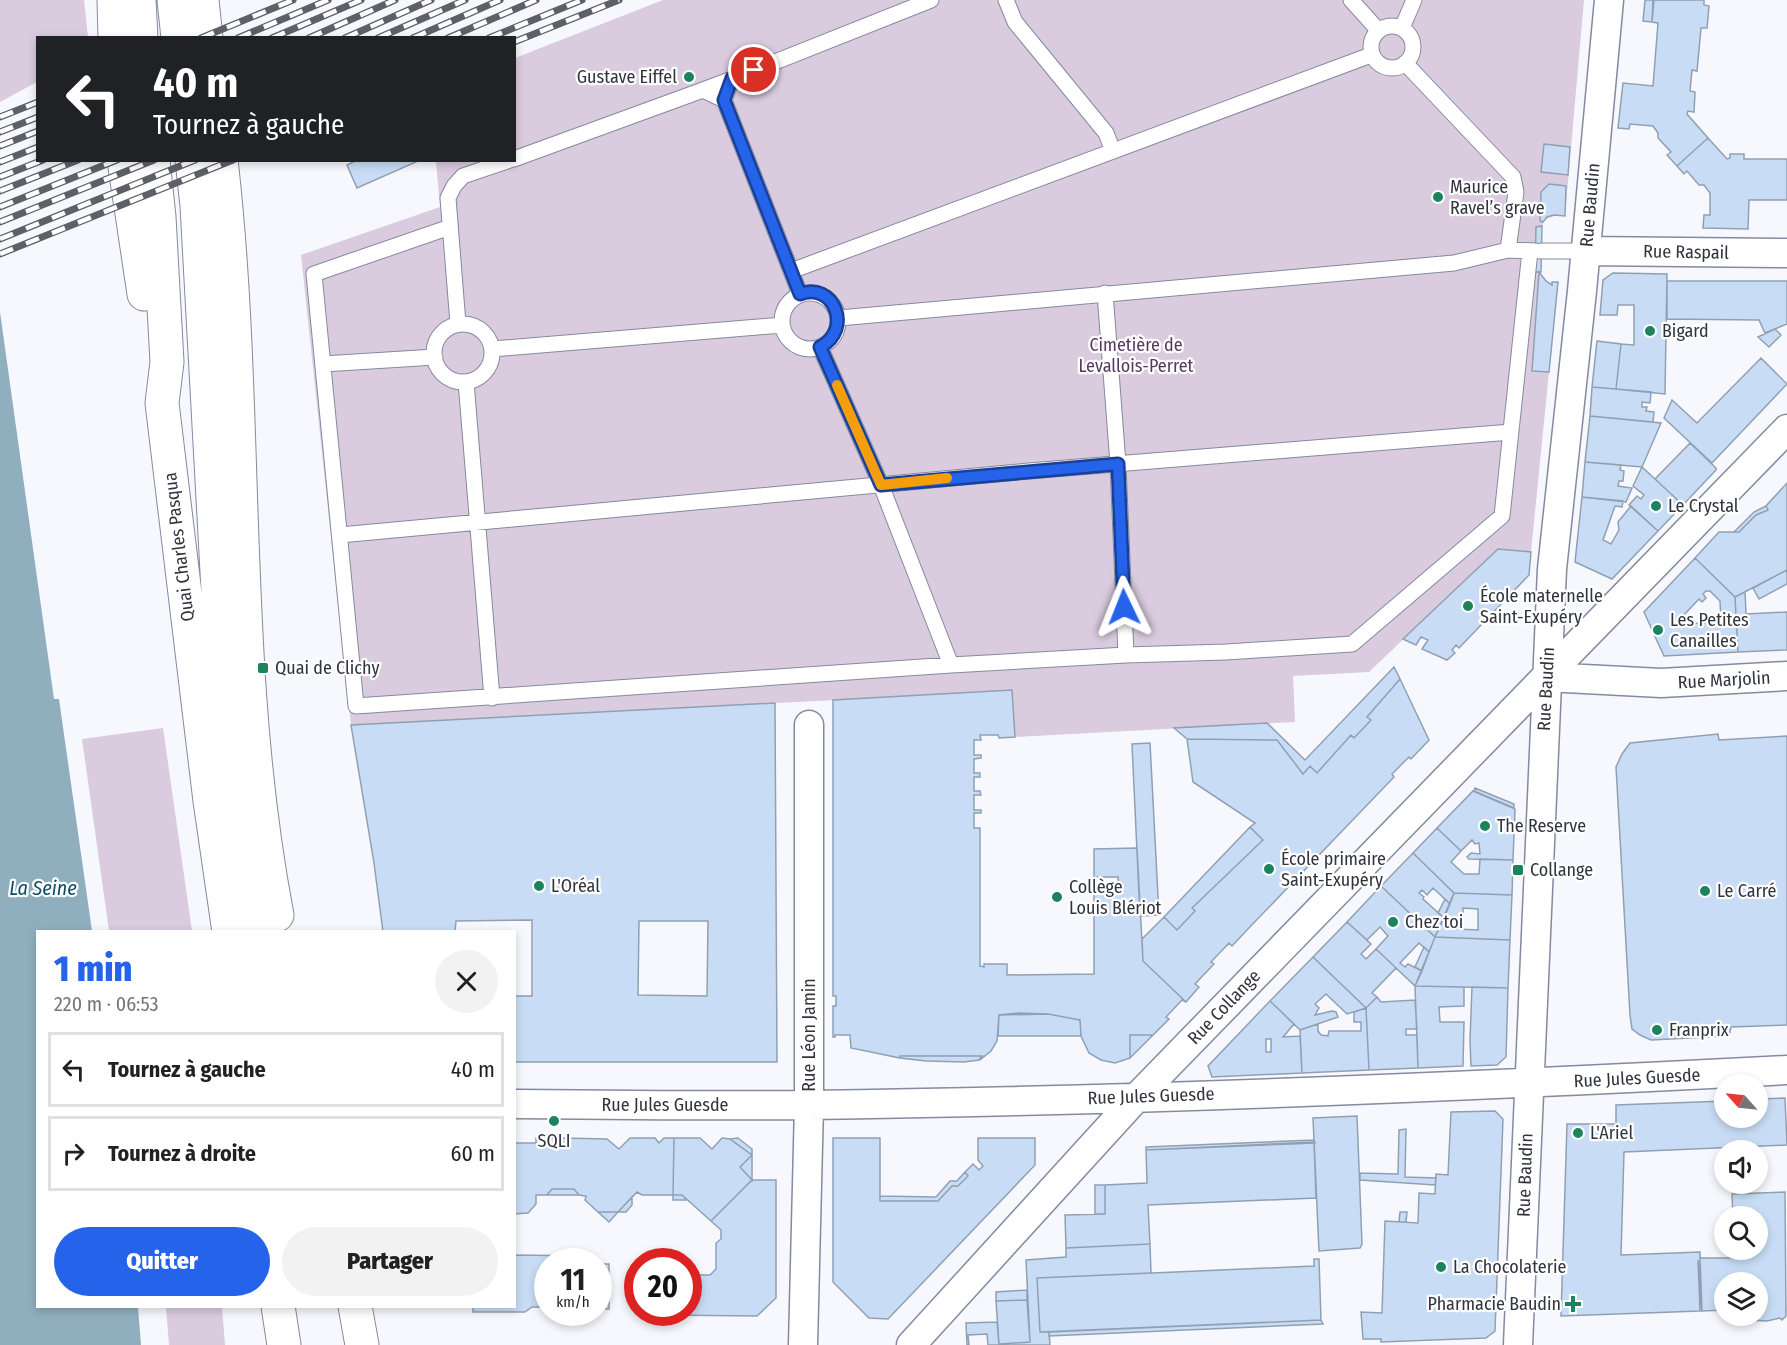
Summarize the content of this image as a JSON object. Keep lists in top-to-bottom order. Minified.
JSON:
{"streets":{"main road":["Quai Charles Pasqua"],"street":["Rue Baudin","Rue Raspail","Rue Marjolin","Rue Collange","Rue Léon Jamin","Rue Jules Guesde"]},"crossings":[["Rue Baudin","Rue Raspail"],["Rue Baudin","Rue Marjolin"],["Rue Baudin","Rue Collange"],["Rue Baudin","Rue Jules Guesde"],["Rue Marjolin","Rue Collange"],["Rue Collange","Rue Jules Guesde"],["Rue Léon Jamin","Rue Jules Guesde"]],"water":["La Seine"],"parks":["Cimetière de Levallois-Perret"],"places":{"other":["Gustave Eiffel","Maurice Ravel’s grave","Bigard","Le Crystal","École maternelle Saint-Exupéry","Les Petites Canailles","The Reserve","École primaire Saint-Exupéry","L'Oréal","Le Carré","Collège Louis Blériot","Chez toi","Franprix","SQLI","L'Ariel","La Chocolaterie"],"transit":["Quai de Clichy","Collange"],"health":["Pharmacie Baudin"]},"north":"top left","page":{"turn":["40 m","Tournez à gauche"],"heading":["1 min","220 m · 06:53"],"list":[{"name":"Tournez à gauche","value":"40 m"},{"name":"Tournez à droite","value":"60 m"}],"buttons":["Quitter","Partager"],"speed":"11 km/h","limit":"20"}}
